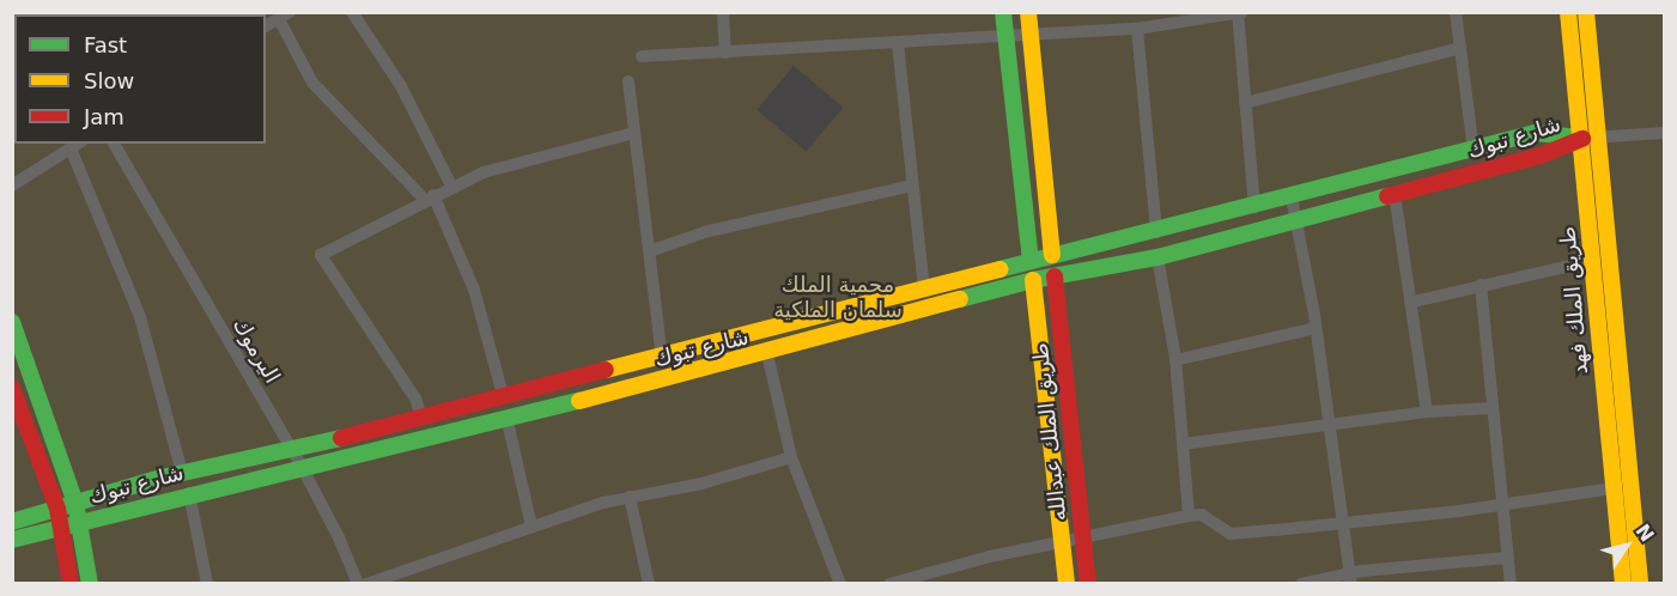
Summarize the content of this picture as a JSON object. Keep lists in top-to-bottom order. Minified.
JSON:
{"streets":{"main road":["شارع تبوك","طريق الملك فهد","طريق الملك عبدالله"],"street":["اليرموك"]},"crossings":[["شارع تبوك","طريق الملك فهد"],["شارع تبوك","اليرموك"],["شارع تبوك","طريق الملك عبدالله"]],"parks":["محمية الملك سلمان الملكية"],"legend":["Fast","Slow","Jam"],"north":"top right"}
